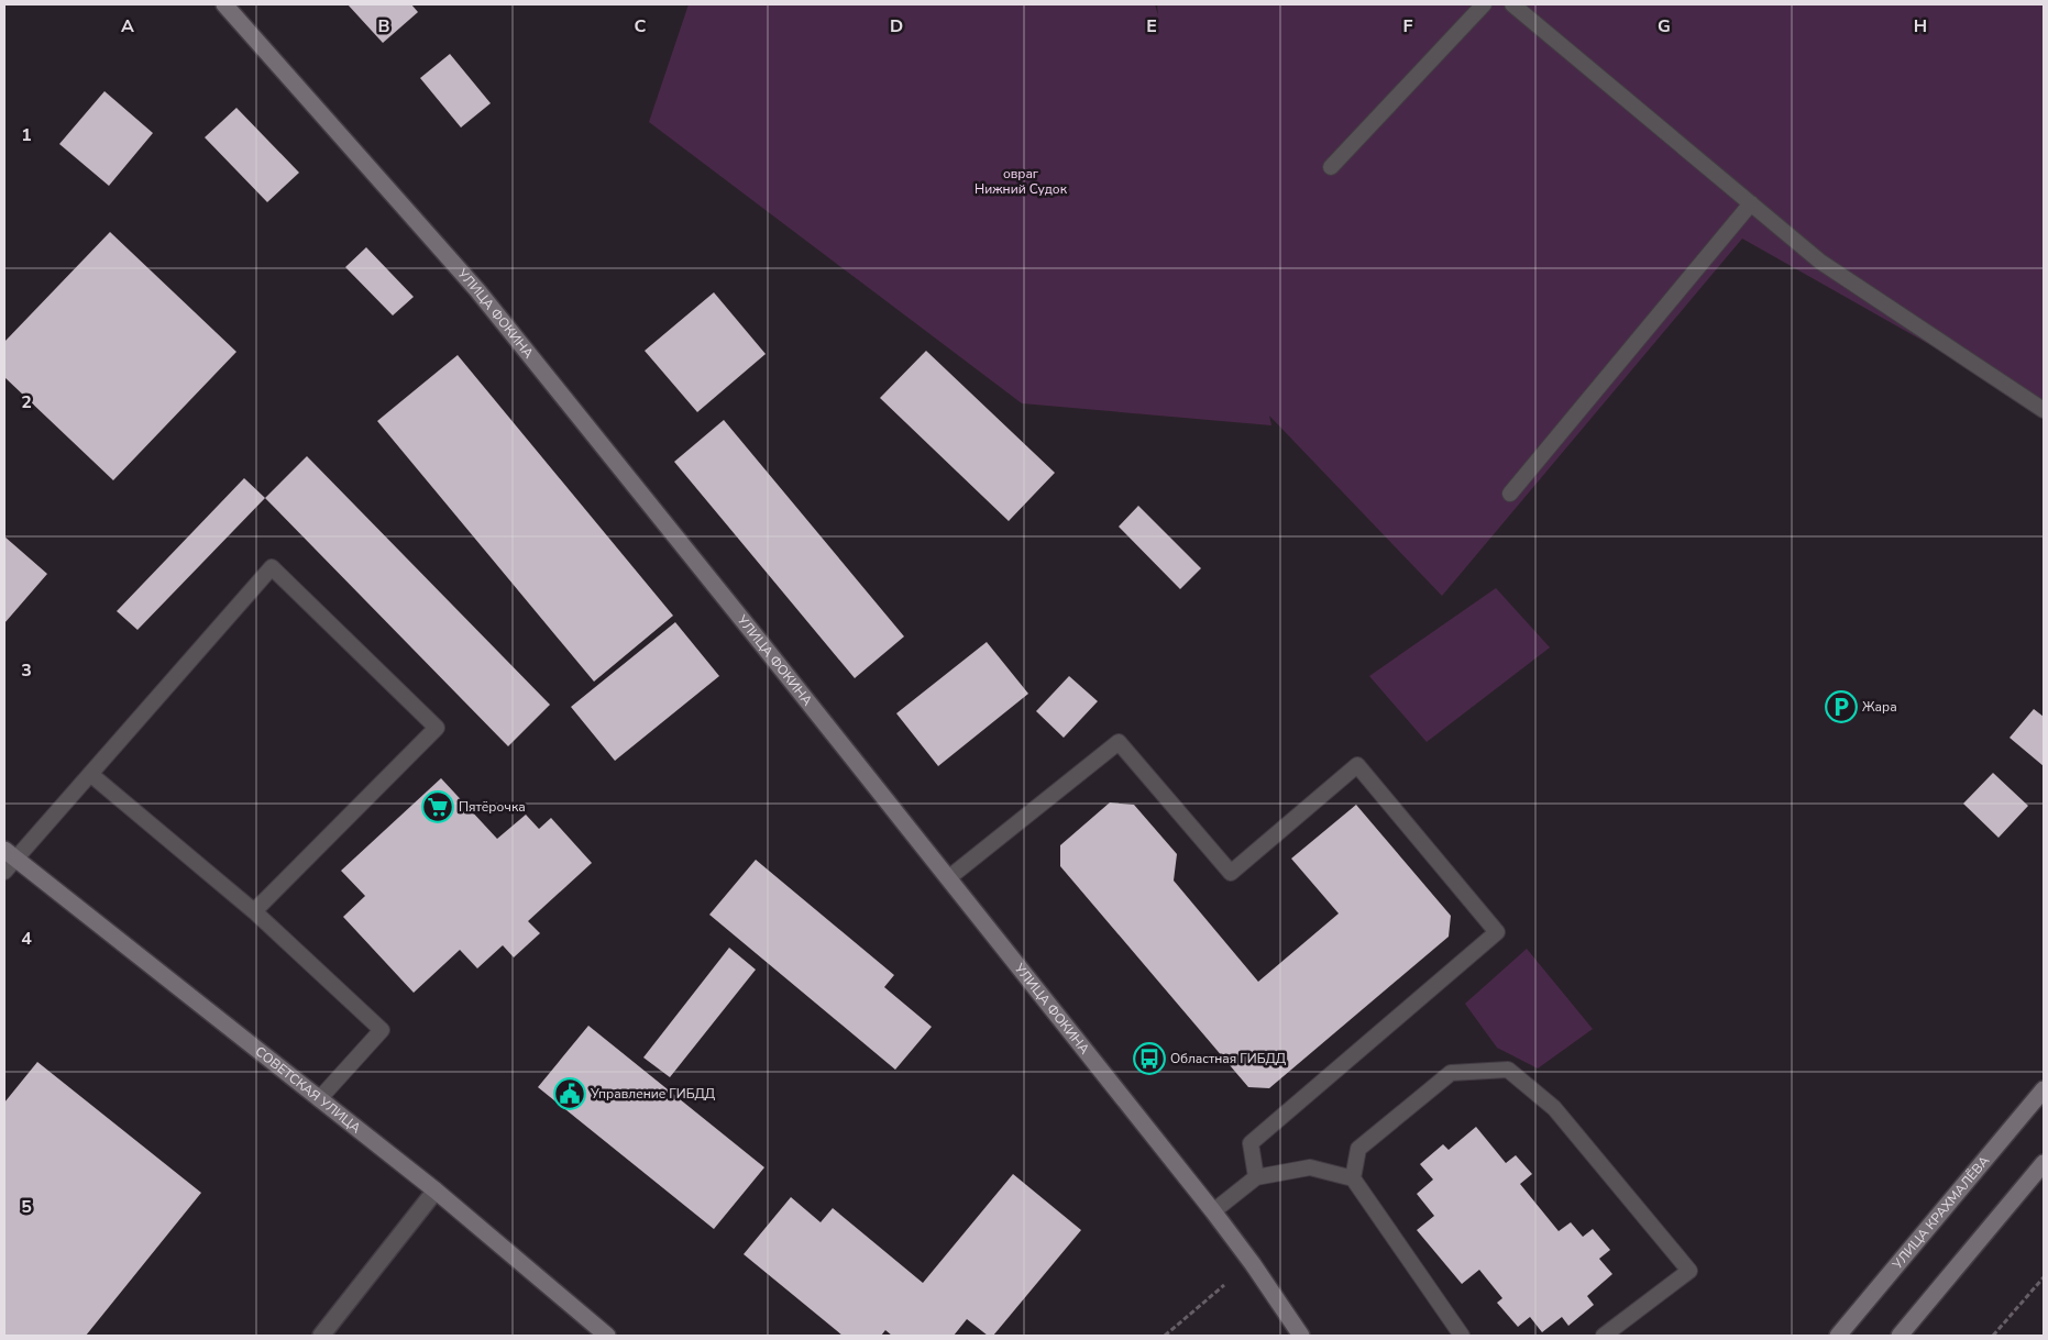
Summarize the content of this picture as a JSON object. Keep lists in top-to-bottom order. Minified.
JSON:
{"streets":{"main road":["УЛИЦА ФОКИНА","СОВЕТСКАЯ УЛИЦА","УЛИЦА КРАХМАЛЁВА"]},"parks":["овраг Нижний Судок"],"places":{"parking":["Жара"],"supermarket":["Пятёрочка"],"bus stop":["Областная ГИБДД"],"public building":["Управление ГИБДД"]},"grid":{"columns":["A","B","C","D","E","F","G","H"],"rows":["1","2","3","4","5"]}}
